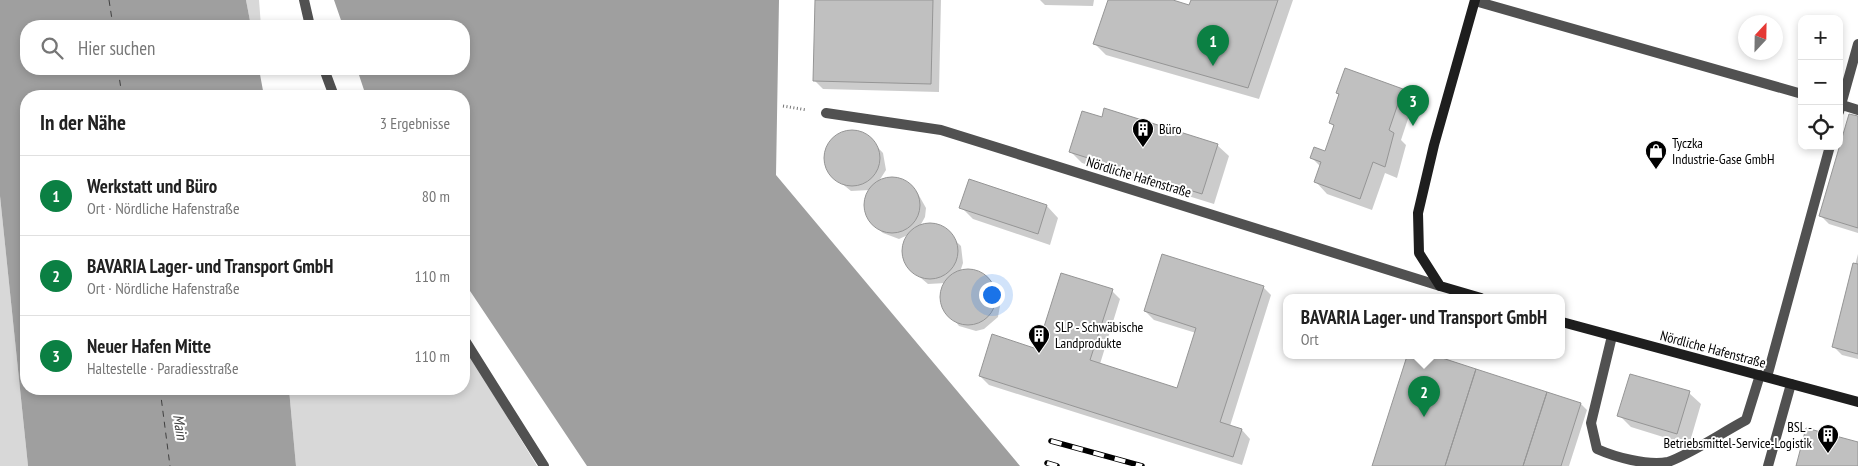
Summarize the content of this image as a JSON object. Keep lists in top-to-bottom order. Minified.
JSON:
{"streets":{"street":["Nördliche Hafenstraße"]},"water":["Main"],"places":{"building":["Büro","SLP - Schwäbische Landprodukte","BSL - Betriebsmittel-Service-Logistik"],"shop":["Tyczka Industrie-Gase GmbH"]},"north":"top","page":{"map_buttons":["+","−"],"search":"Hier suchen","pins":["1","3","2"],"heading":["In der Nähe","3 Ergebnisse"],"list":[{"mark":"1","name":"Werkstatt und Büro","note":"Ort · Nördliche Hafenstraße","value":"80 m"},{"mark":"2","name":"BAVARIA Lager- und Transport GmbH","note":"Ort · Nördliche Hafenstraße","value":"110 m"},{"mark":"3","name":"Neuer Hafen Mitte","note":"Haltestelle · Paradiesstraße","value":"110 m"}],"popup":["BAVARIA Lager- und Transport GmbH","Ort"]}}
